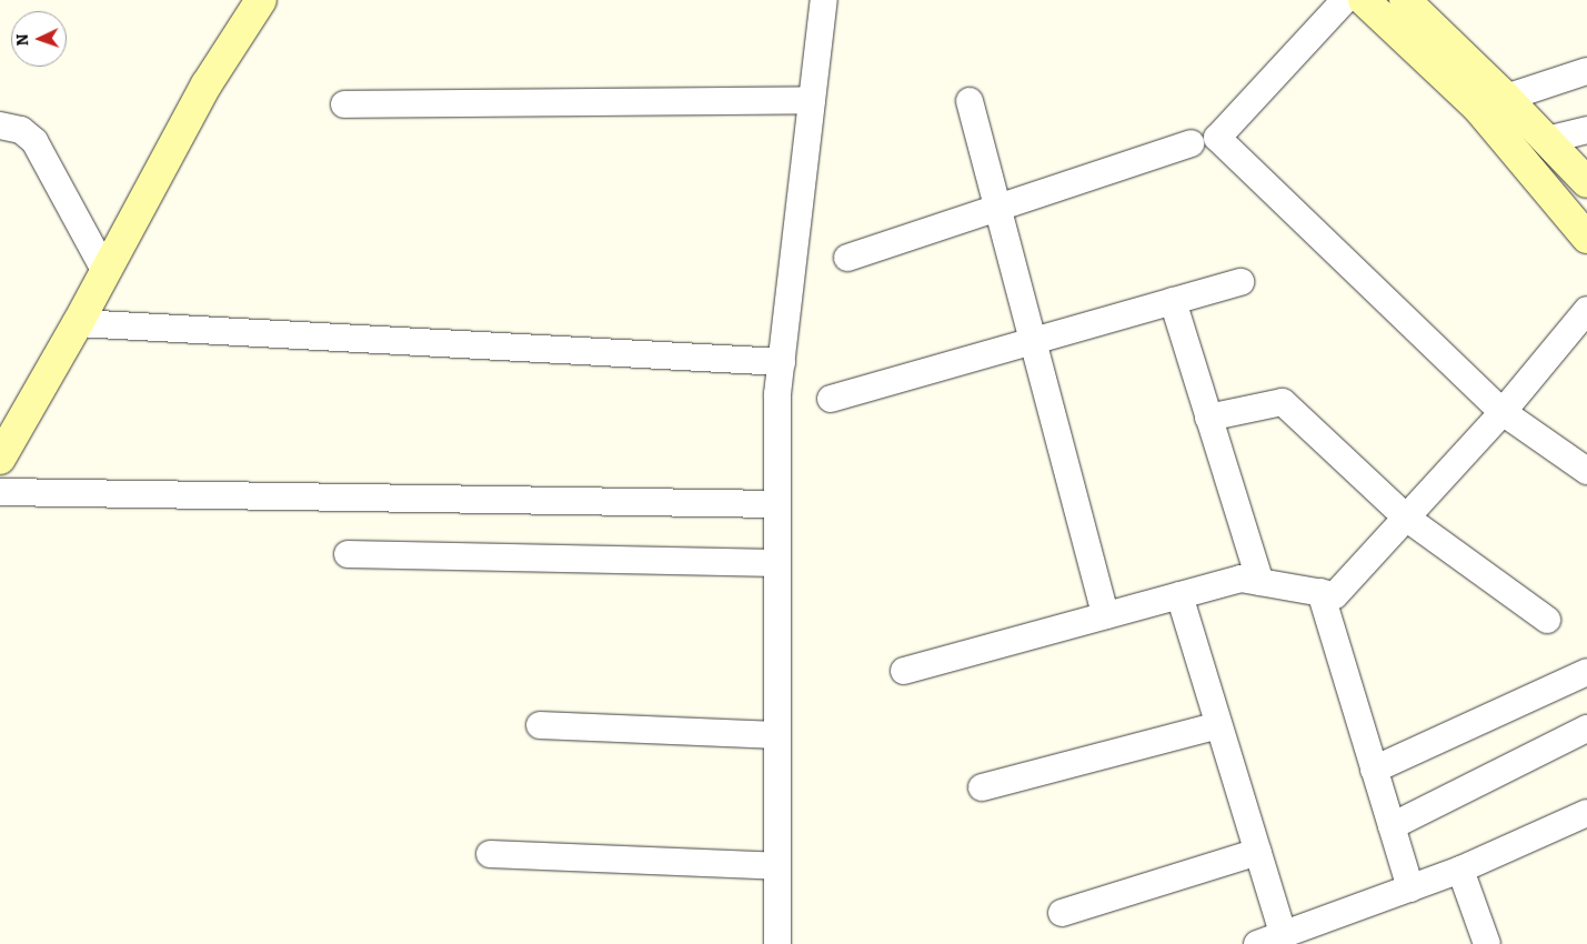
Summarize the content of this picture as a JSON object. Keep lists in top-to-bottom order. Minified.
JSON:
{"north":"left"}
